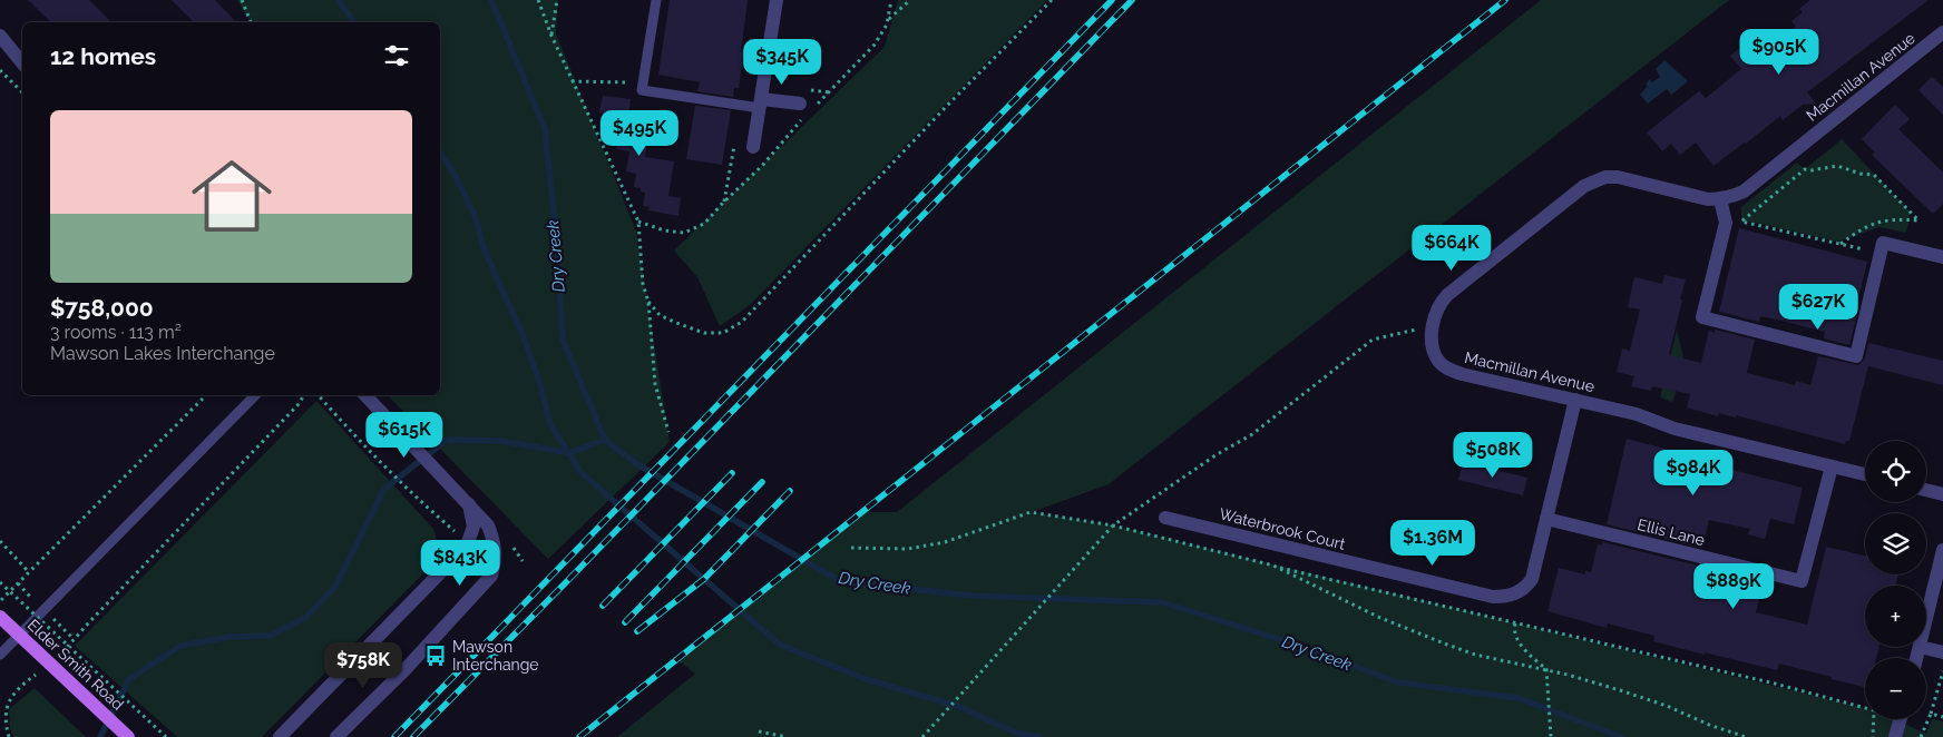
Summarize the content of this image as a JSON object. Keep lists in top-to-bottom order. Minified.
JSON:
{"streets":{"main road":["Elder Smith Road"],"street":["Macmillan Avenue","Waterbrook Court","Ellis Lane"]},"crossings":[["Macmillan Avenue","Waterbrook Court"],["Macmillan Avenue","Ellis Lane"],["Waterbrook Court","Ellis Lane"]],"water":["Dry Creek"],"places":{"bus stop":["Mawson Interchange"]},"page":{"heading":"12 homes","price":["$905K","$345K","$495K","$664K","$627K","$615K","$508K","$984K","$1.36M","$843K","$889K","$758K"],"list":[{"name":"$758,000","note":"3 rooms · 113 m² · Mawson Lakes Interchange"}],"map_buttons":["+","−"]}}
